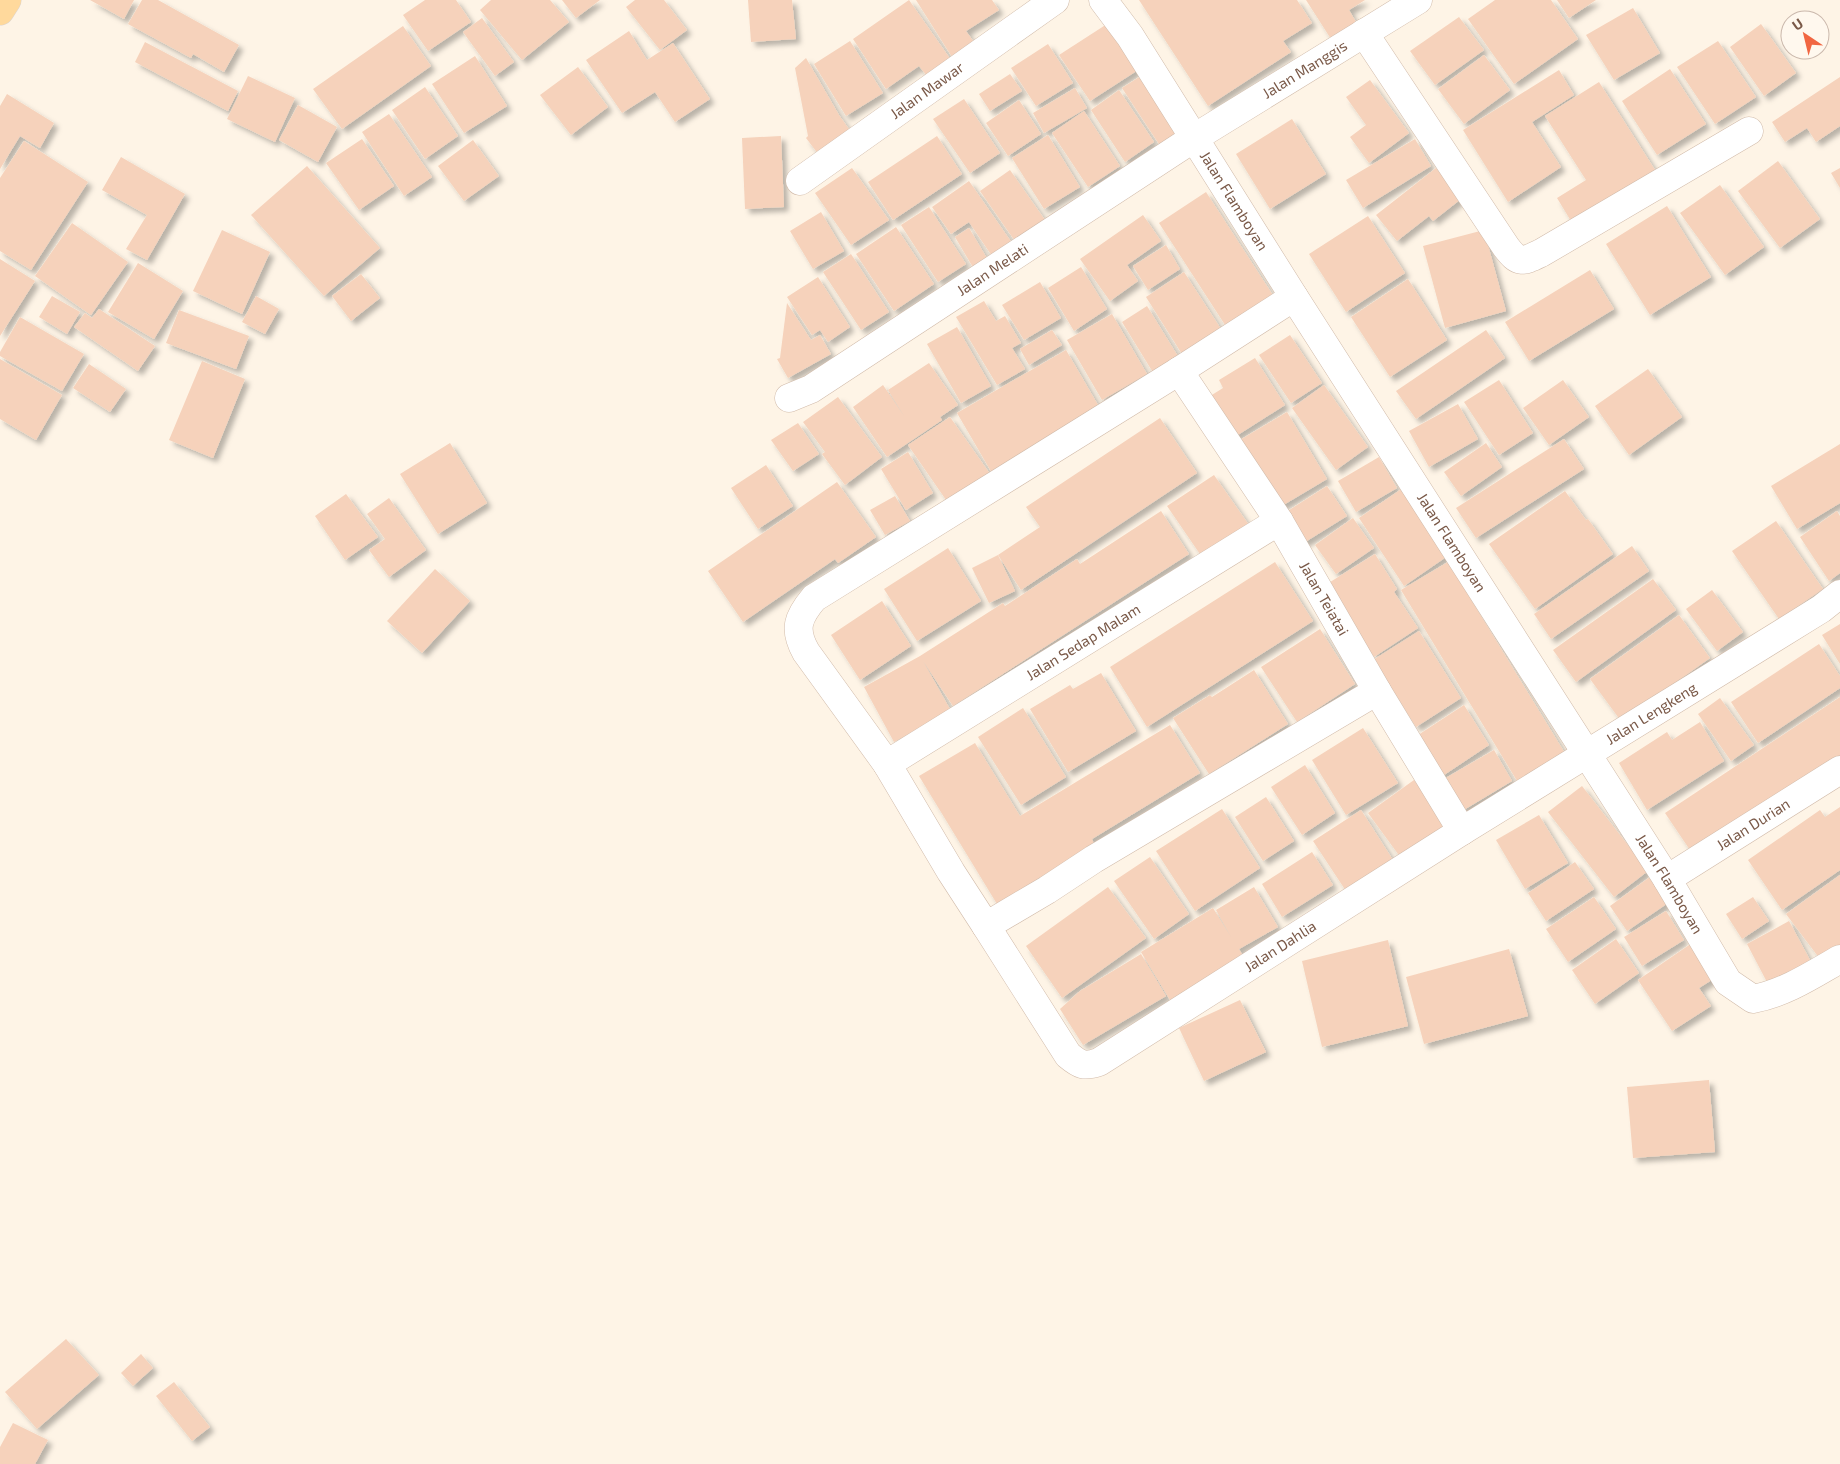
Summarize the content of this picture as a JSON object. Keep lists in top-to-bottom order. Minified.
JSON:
{"streets":{"street":["Jalan Manggis","Jalan Mawar","Jalan Flamboyan","Jalan Melati","Jalan Teiatai","Jalan Sedap Malam","Jalan Lengkeng","Jalan Durian","Jalan Dahlia"]},"crossings":[["Jalan Manggis","Jalan Flamboyan"],["Jalan Manggis","Jalan Melati"],["Jalan Flamboyan","Jalan Melati"],["Jalan Flamboyan","Jalan Lengkeng"],["Jalan Flamboyan","Jalan Durian"],["Jalan Teiatai","Jalan Sedap Malam"],["Jalan Teiatai","Jalan Lengkeng"],["Jalan Teiatai","Jalan Dahlia"],["Jalan Lengkeng","Jalan Dahlia"]],"north":"top left"}
